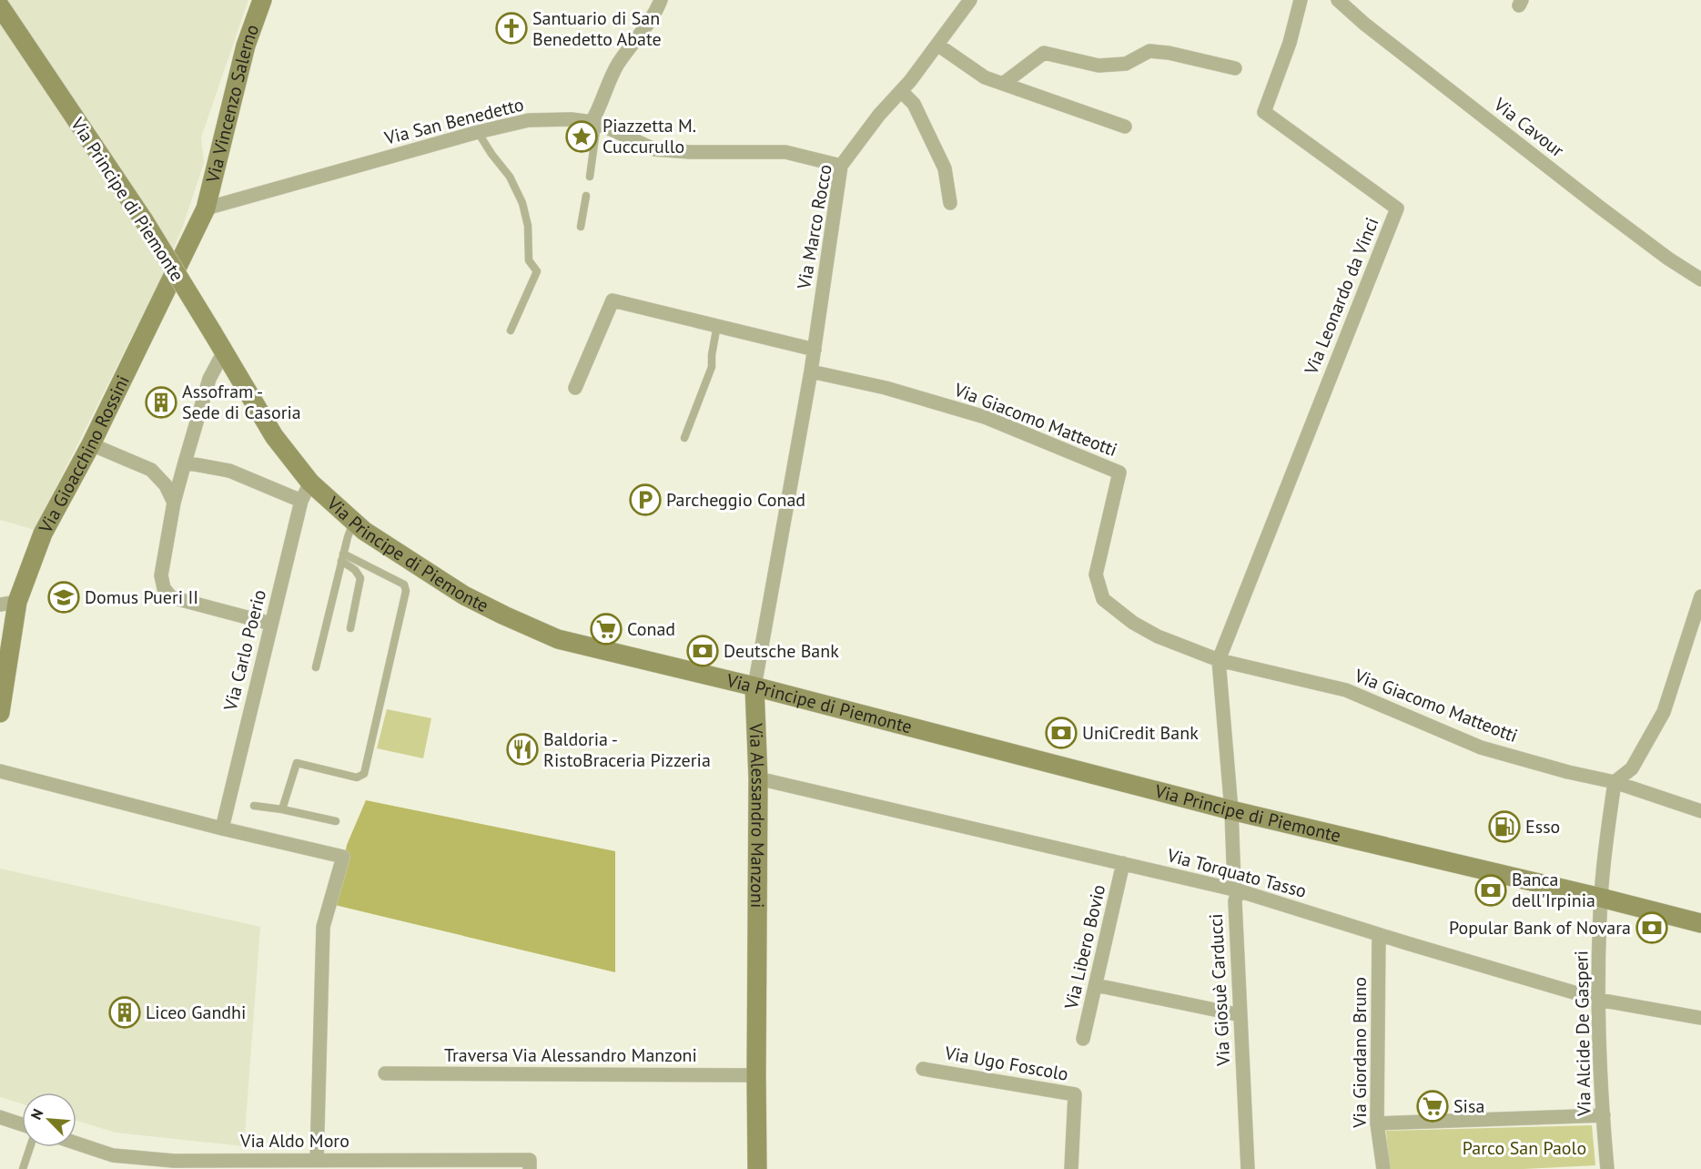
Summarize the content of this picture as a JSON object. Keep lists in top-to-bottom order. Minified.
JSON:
{"streets":{"main road":["Via Vincenzo Salerno","Via Principe di Piemonte","Via Gioacchino Rossini","Via Alessandro Manzoni"],"street":["Via San Benedetto","Via Cavour","Via Marco Rocco","Via Leonardo da Vinci","Via Giacomo Matteotti","Via Carlo Poerio","Via Torquato Tasso","Via Libero Bovio","Via Giosuè Carducci","Via Alcide De Gasperi","Via Giordano Bruno","Traversa Via Alessandro Manzoni","Via Ugo Foscolo","Via Aldo Moro"]},"crossings":[["Via Vincenzo Salerno","Via San Benedetto"],["Via Vincenzo Salerno","Via Gioacchino Rossini"],["Via San Benedetto","Via Marco Rocco"],["Via San Benedetto","Via Gioacchino Rossini"],["Via Principe di Piemonte","Via Carlo Poerio"],["Via Principe di Piemonte","Via Alessandro Manzoni"],["Via Principe di Piemonte","Via Giosuè Carducci"],["Via Principe di Piemonte","Via Alcide De Gasperi"],["Via Marco Rocco","Via Giacomo Matteotti"],["Via Marco Rocco","Via Alessandro Manzoni"],["Via Leonardo da Vinci","Via Giacomo Matteotti"],["Via Giacomo Matteotti","Via Alessandro Manzoni"],["Via Alessandro Manzoni","Via Torquato Tasso"],["Via Alessandro Manzoni","Traversa Via Alessandro Manzoni"],["Via Torquato Tasso","Via Libero Bovio"],["Via Torquato Tasso","Via Giosuè Carducci"],["Via Torquato Tasso","Via Alcide De Gasperi"],["Via Torquato Tasso","Via Giordano Bruno"]],"parks":["Parco San Paolo"],"places":{"church":["Santuario di San Benedetto Abate"],"place":["Piazzetta M. Cuccurullo"],"building":["Assofram - Sede di Casoria","Liceo Gandhi"],"parking":["Parcheggio Conad"],"school or university":["Domus Pueri II"],"supermarket":["Conad","Sisa"],"bank":["Deutsche Bank","UniCredit Bank","Banca dell'Irpinia","Popular Bank of Novara"],"restaurant":["Baldoria - RistoBraceria Pizzeria"],"fuel station":["Esso"]},"north":"top left"}
